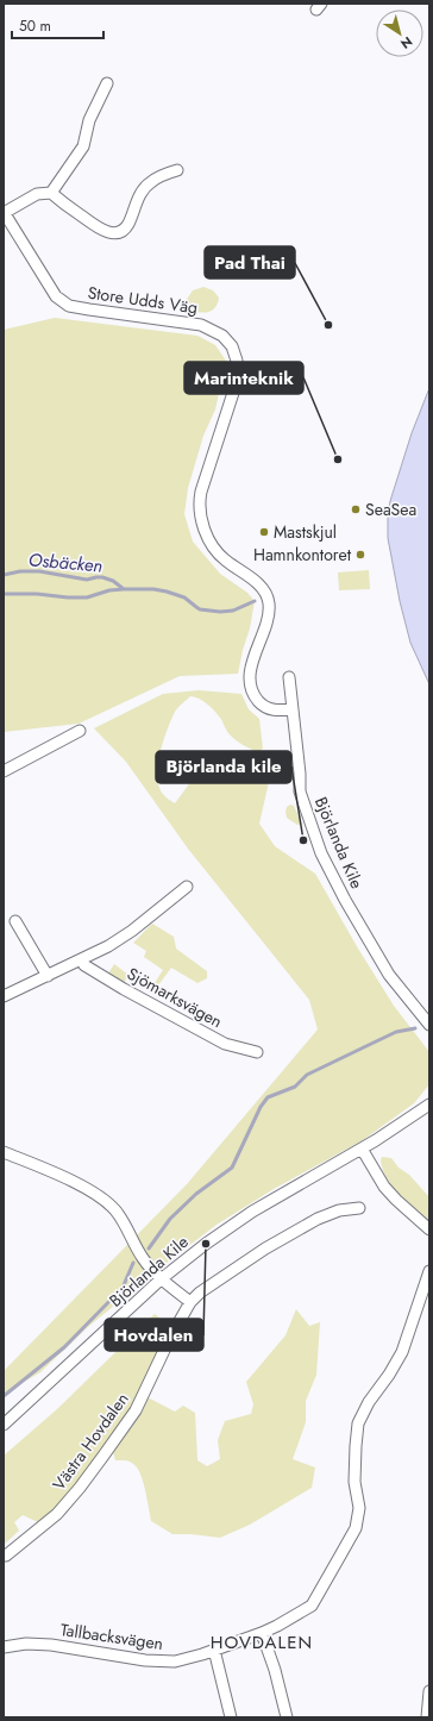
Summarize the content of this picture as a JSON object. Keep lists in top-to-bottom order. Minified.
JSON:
{"streets":{"street":["Store Udds Väg","Björlanda Kile","Sjömarksvägen","Västra Hovdalen","Tallbacksvägen"]},"crossings":[["Store Udds Väg","Björlanda Kile"]],"districts":["HOVDALEN"],"water":["Osbäcken"],"places":["Pad Thai","Marinteknik","SeaSea","Mastskjul","Hamnkontoret","Björlanda kile","Hovdalen"],"scale_bar":"50 m","north":"bottom right"}
